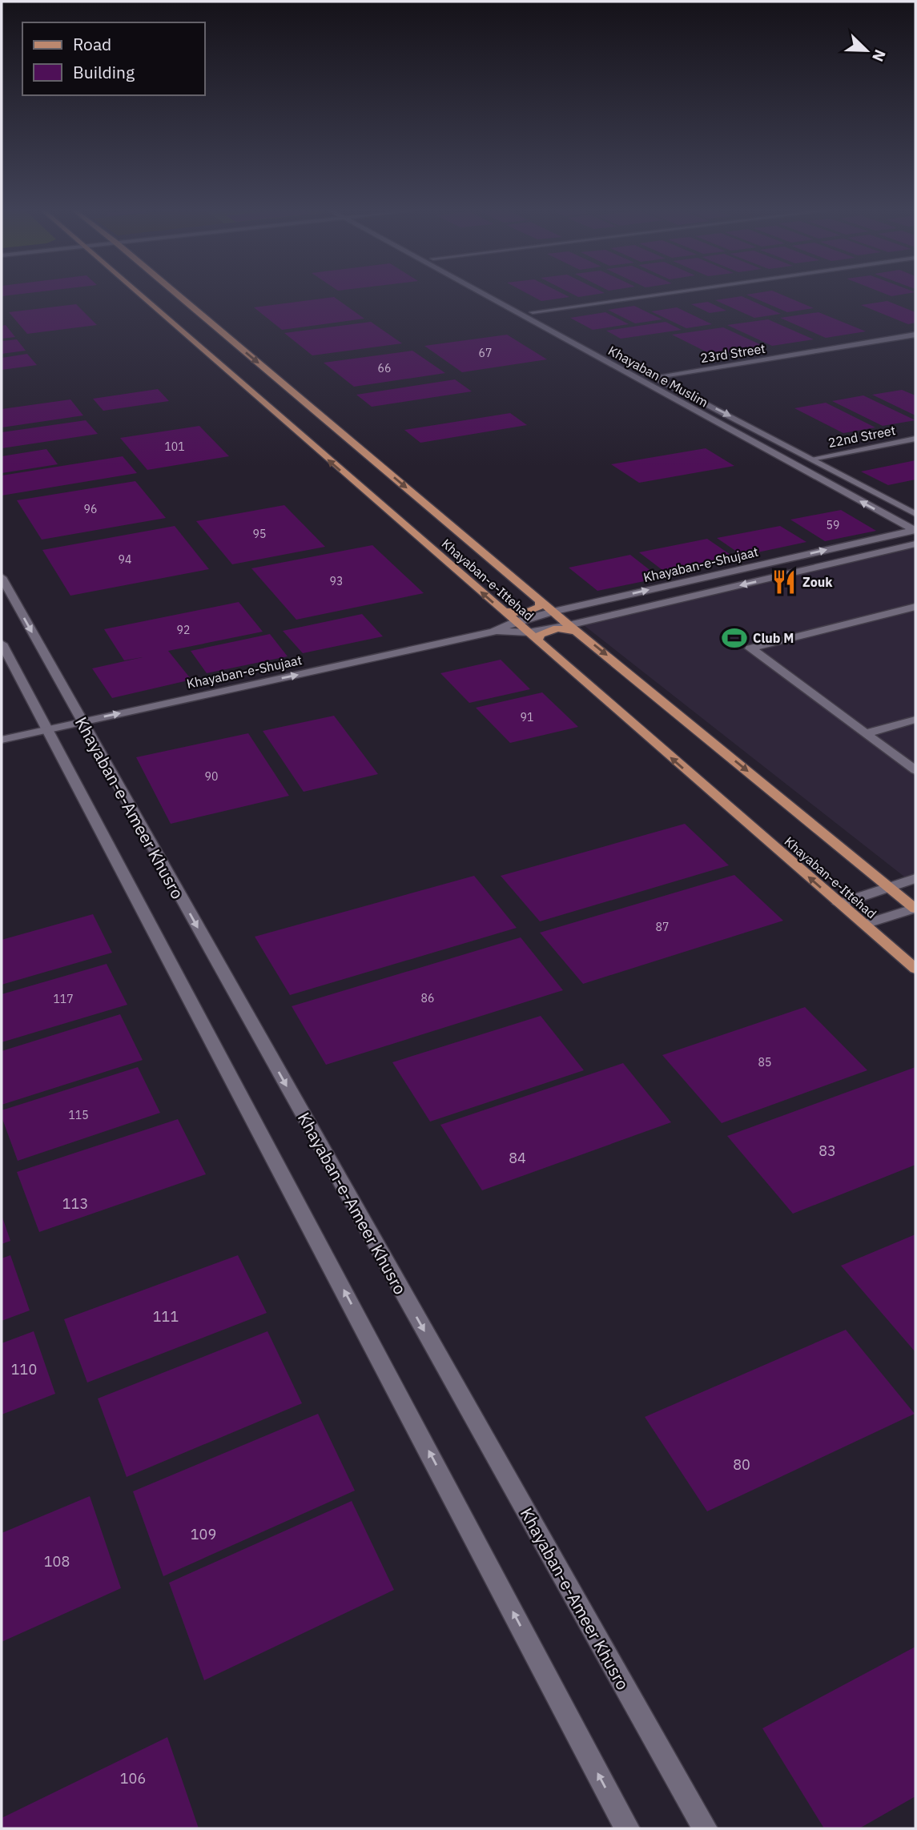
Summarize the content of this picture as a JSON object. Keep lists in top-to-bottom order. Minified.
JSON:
{"streets":{"main road":["Khayaban-e-Ittehad"],"street":["23rd Street","Khayaban e Muslim","22nd Street","Khayaban-e-Shujaat","Khayaban-e-Ameer Khusro"]},"crossings":[["23rd Street","Khayaban e Muslim"],["Khayaban e Muslim","22nd Street"],["Khayaban e Muslim","Khayaban-e-Shujaat"],["Khayaban-e-Shujaat","Khayaban-e-Ittehad"],["Khayaban-e-Shujaat","Khayaban-e-Ameer Khusro"]],"places":{"restaurant":["Zouk"],"sports":["Club M"]},"house_numbers":["67","66","101","96","59","95","94","93","92","91","90","87","86","117","85","115","83","84","113","111","110","80","109","108","106"],"legend":["Road","Building"],"north":"bottom right"}
